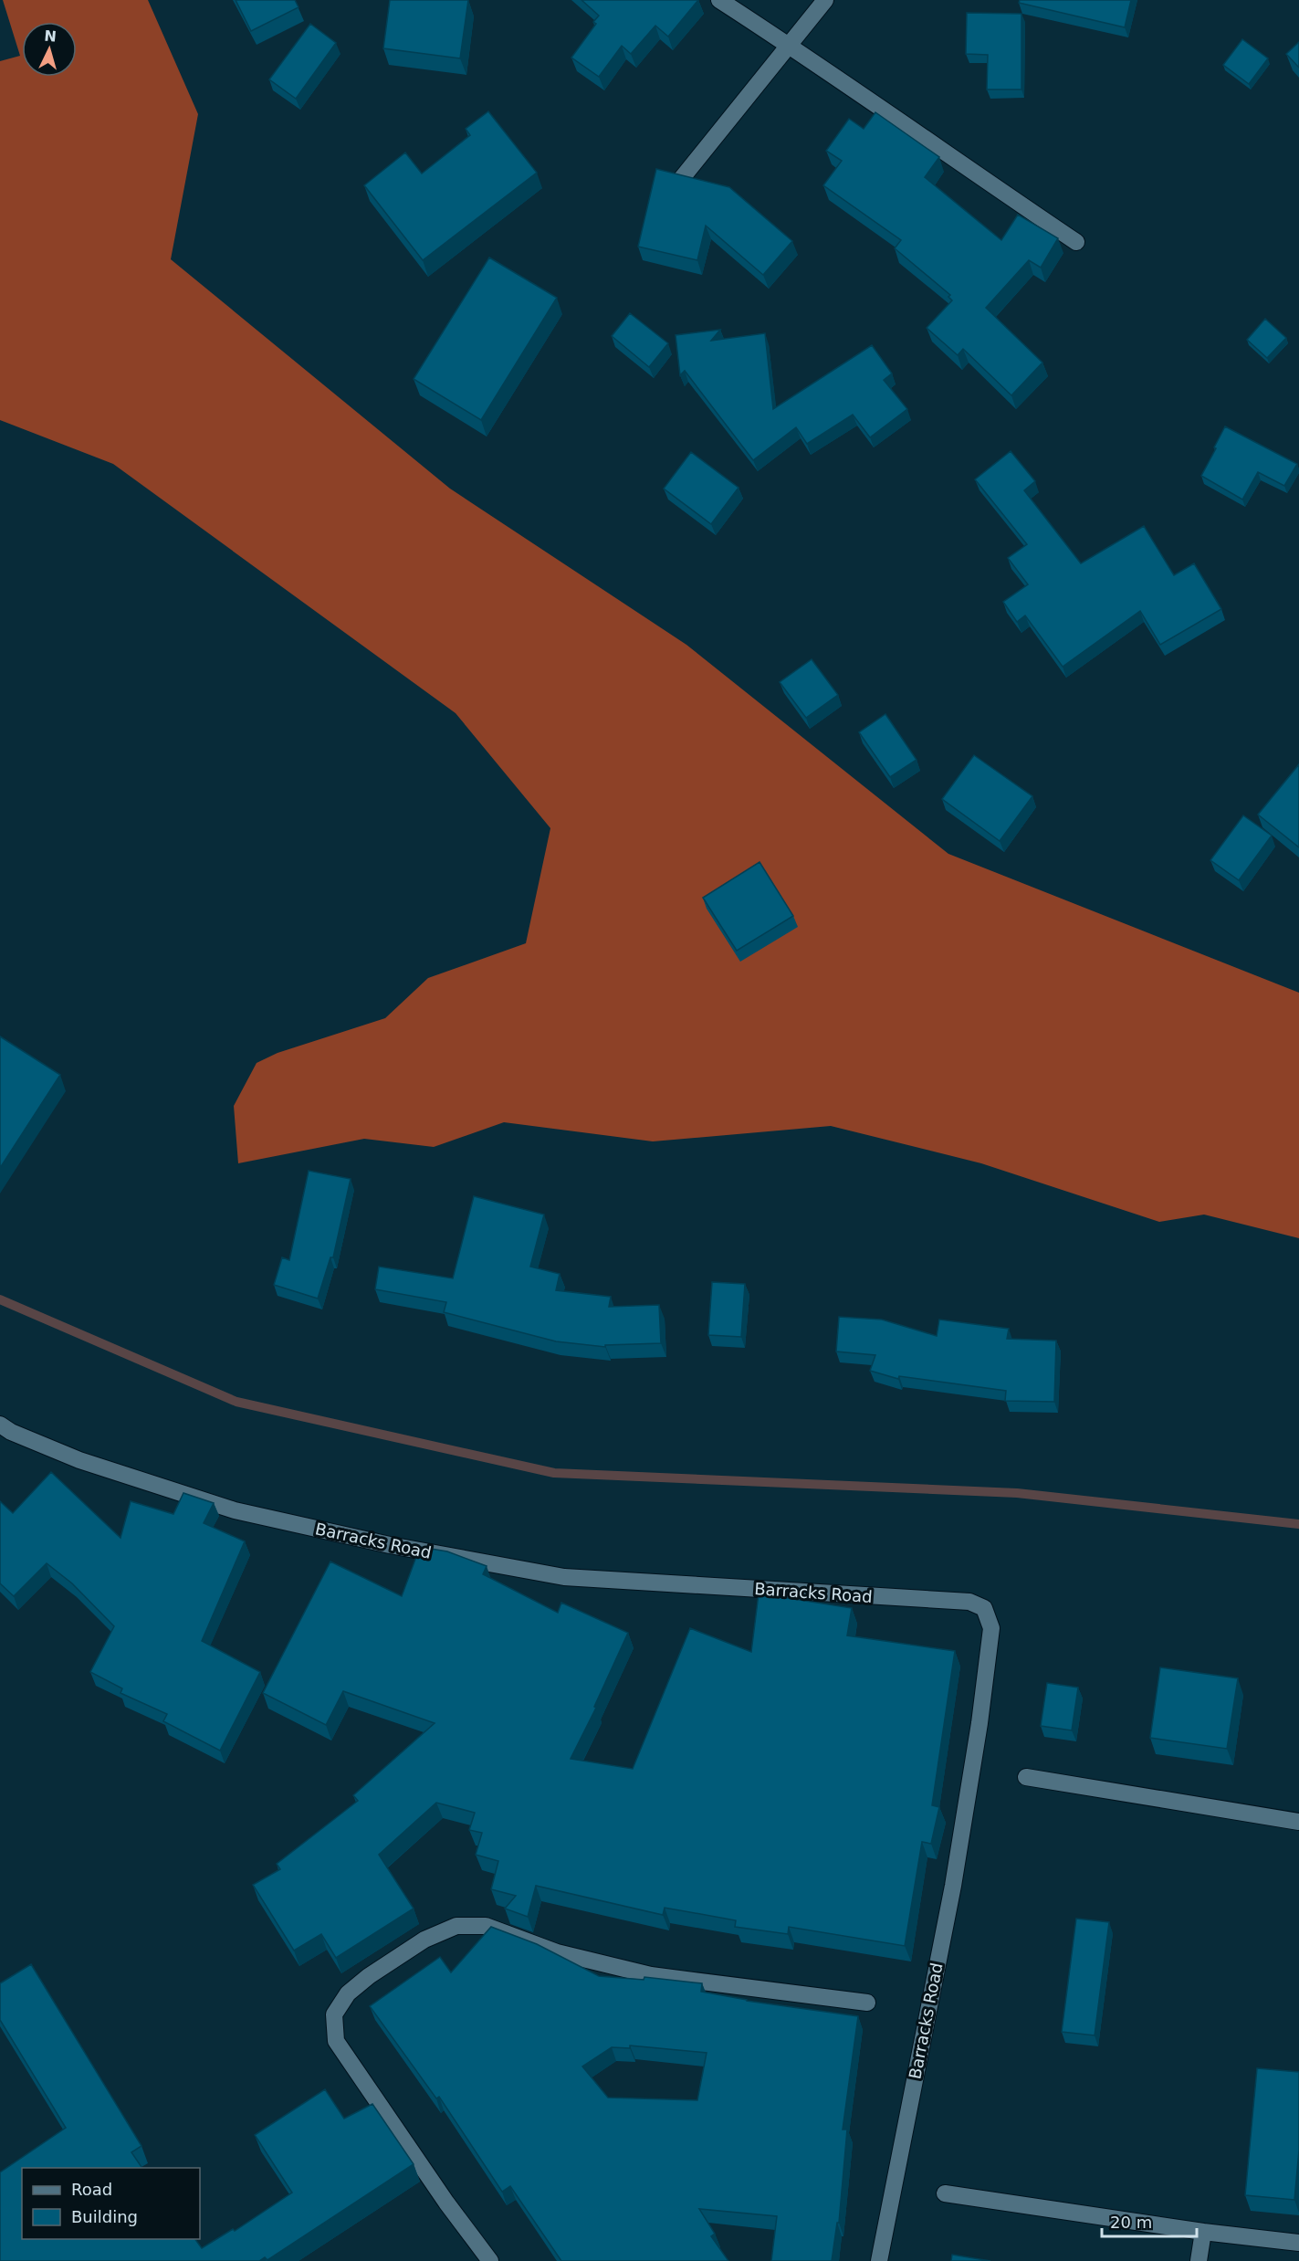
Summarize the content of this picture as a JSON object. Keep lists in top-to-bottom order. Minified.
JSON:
{"streets":{"street":["Barracks Road"]},"legend":["Road","Building"],"scale_bar":"20 m","north":"top"}
